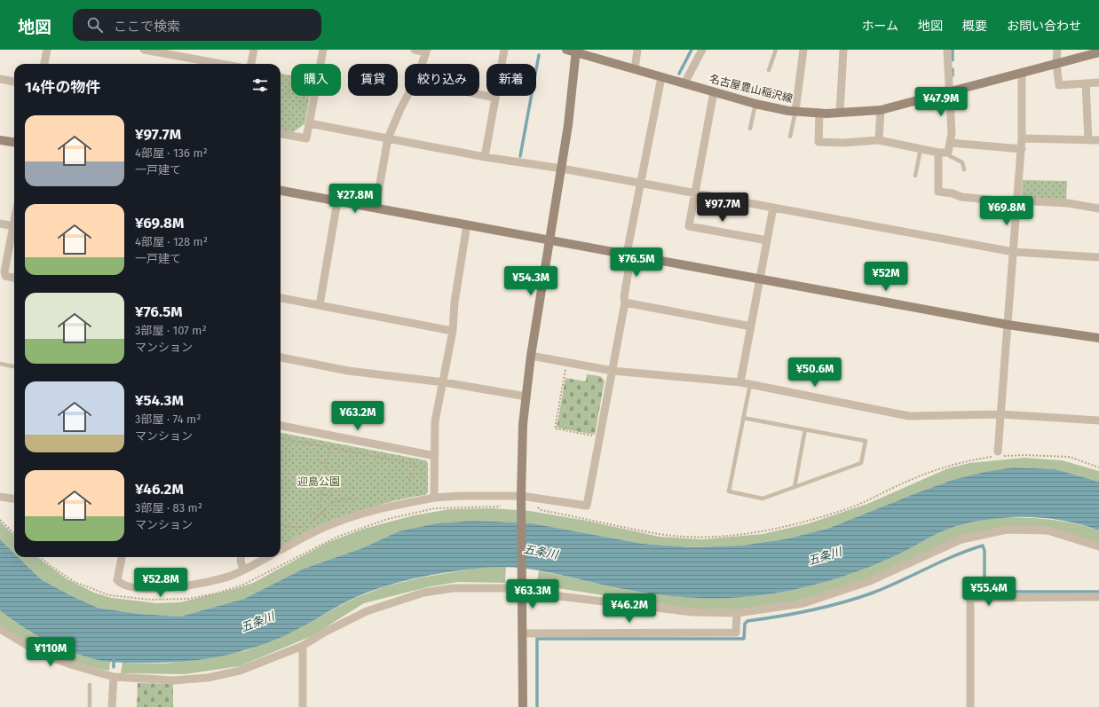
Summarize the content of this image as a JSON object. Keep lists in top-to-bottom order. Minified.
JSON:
{"streets":{"street":["名古屋豊山稲沢線"]},"water":["五条川"],"parks":["迎島公園"],"page":{"header":"地図","search":"ここで検索","nav":["ホーム","地図","概要","お問い合わせ"],"chip":["購入","賃貸","絞り込み","新着"],"heading":"14件の物件","price":["¥47.9M","¥27.8M","¥97.7M","¥69.8M","¥76.5M","¥52M","¥54.3M","¥50.6M","¥63.2M","¥52.8M","¥55.4M","¥63.3M","¥46.2M","¥110M"],"list":[{"name":"¥97.7M","note":"4部屋 · 136 m² · 一戸建て"},{"name":"¥69.8M","note":"4部屋 · 128 m² · 一戸建て"},{"name":"¥76.5M","note":"3部屋 · 107 m² · マンション"},{"name":"¥54.3M","note":"3部屋 · 74 m² · マンション"},{"name":"¥46.2M","note":"3部屋 · 83 m² · マンション"}]}}
